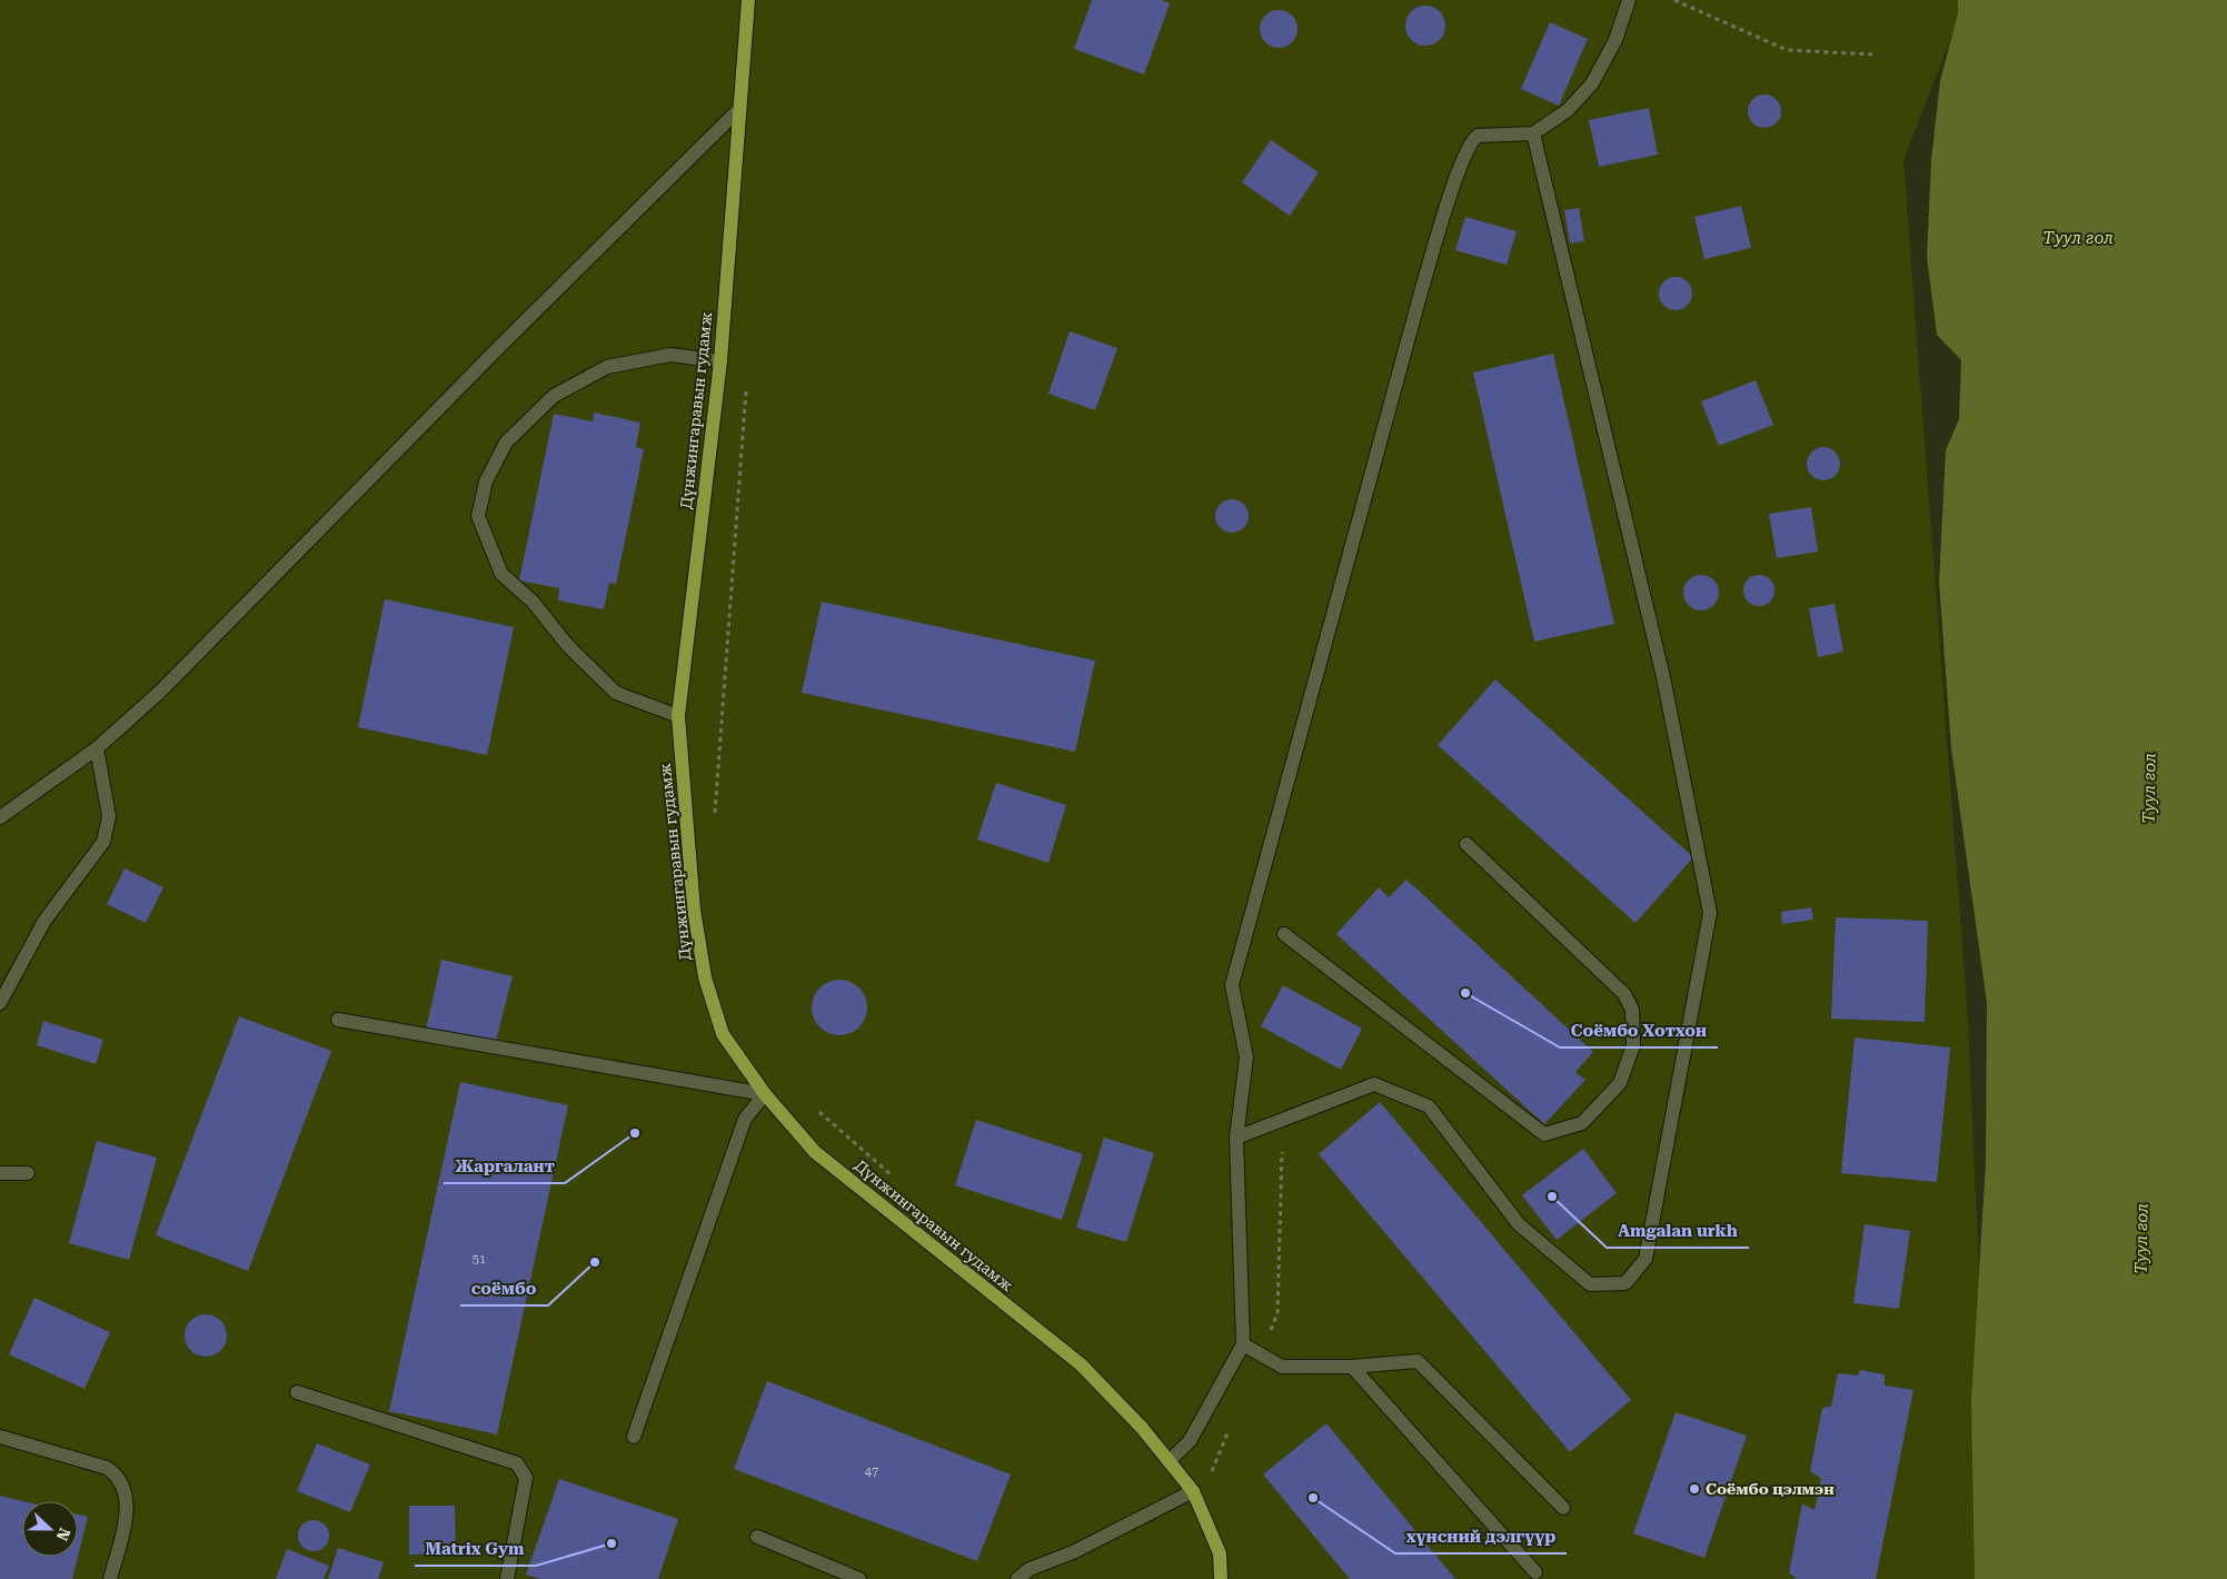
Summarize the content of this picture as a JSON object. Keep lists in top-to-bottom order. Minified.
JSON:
{"streets":{"main road":["Дүнжингаравын гудамж"]},"water":["Туул гол"],"places":["Соёмбо Хотхон","Жаргалант","Amgalan urkh","соёмбо","Соёмбо цэлмэн","хүнсний дэлгүүр","Matrix Gym"],"house_numbers":["51","47"],"north":"right"}
